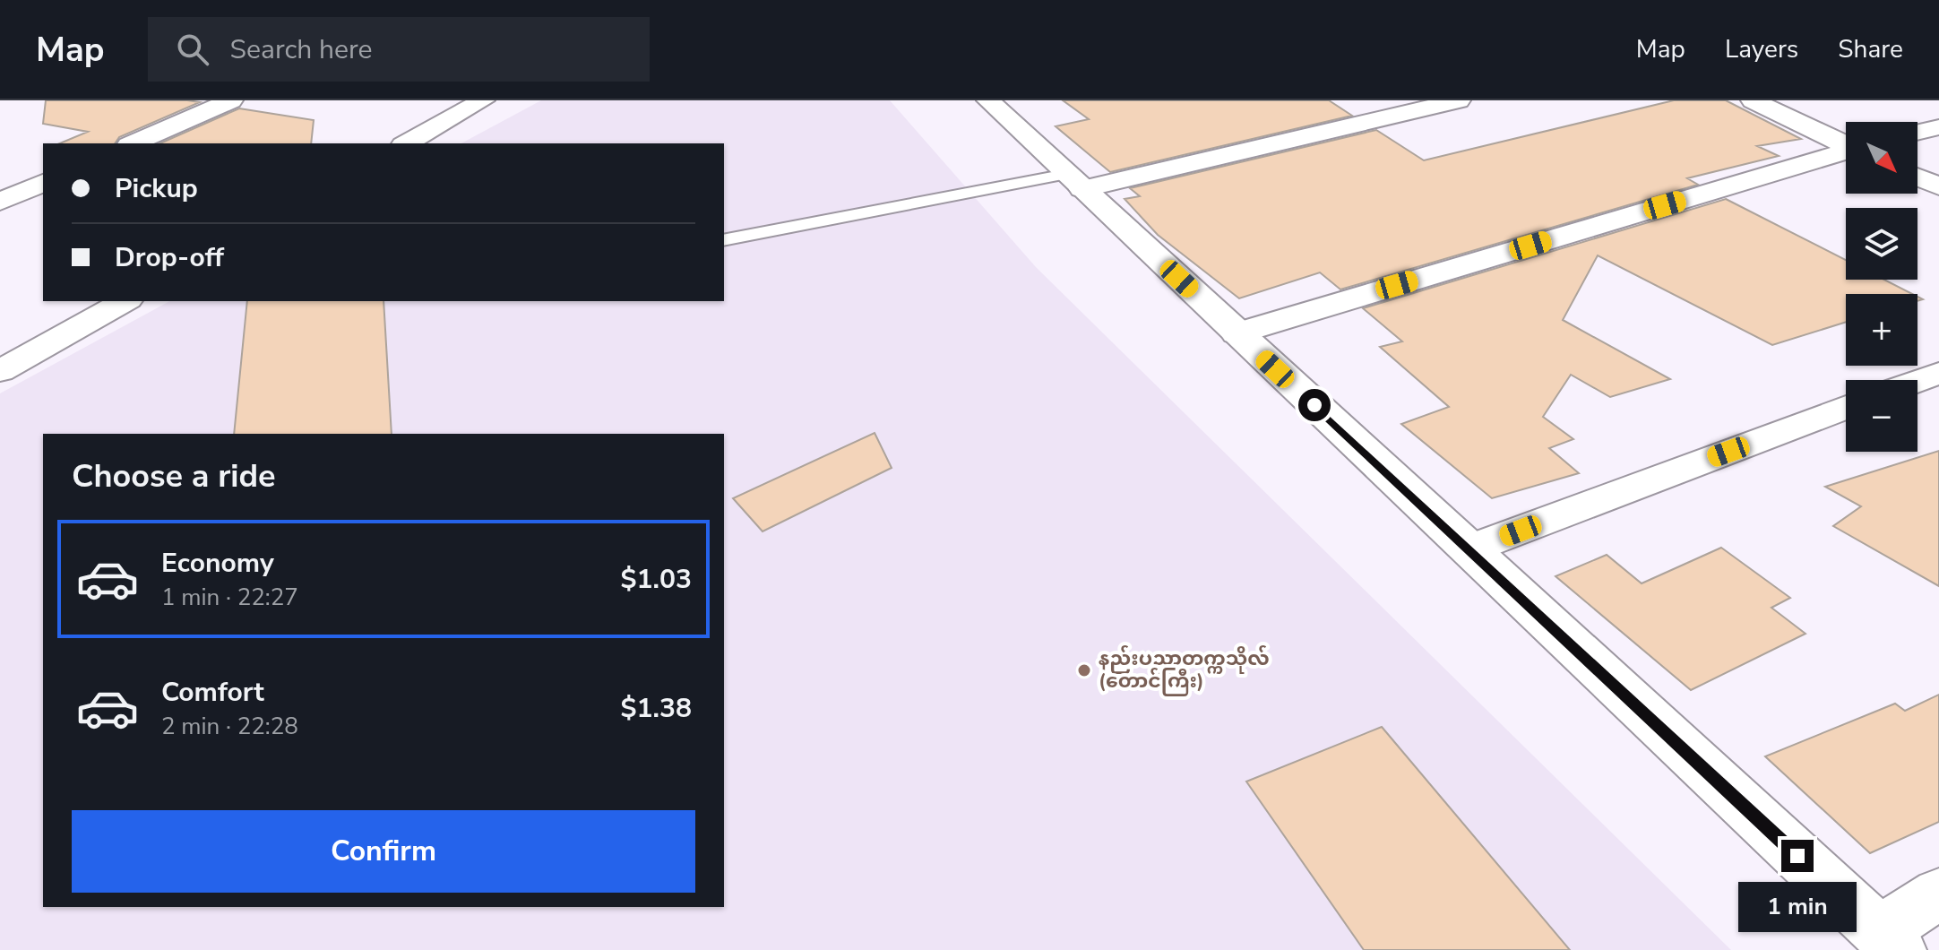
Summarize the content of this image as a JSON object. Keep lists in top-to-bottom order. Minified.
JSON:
{"places":["နည်းပညာတက္ကသိုလ် (တောင်ကြီး)"],"north":"bottom right","page":{"header":"Map","search":"Search here","nav":["Map","Layers","Share"],"map_buttons":["+","−"],"banner":["Pickup","Drop-off"],"heading":"Choose a ride","list":[{"name":"Economy","note":"1 min · 22:27","value":"$1.03"},{"name":"Comfort","note":"2 min · 22:28","value":"$1.38"}],"buttons":"Confirm","bubble":"1 min"}}
